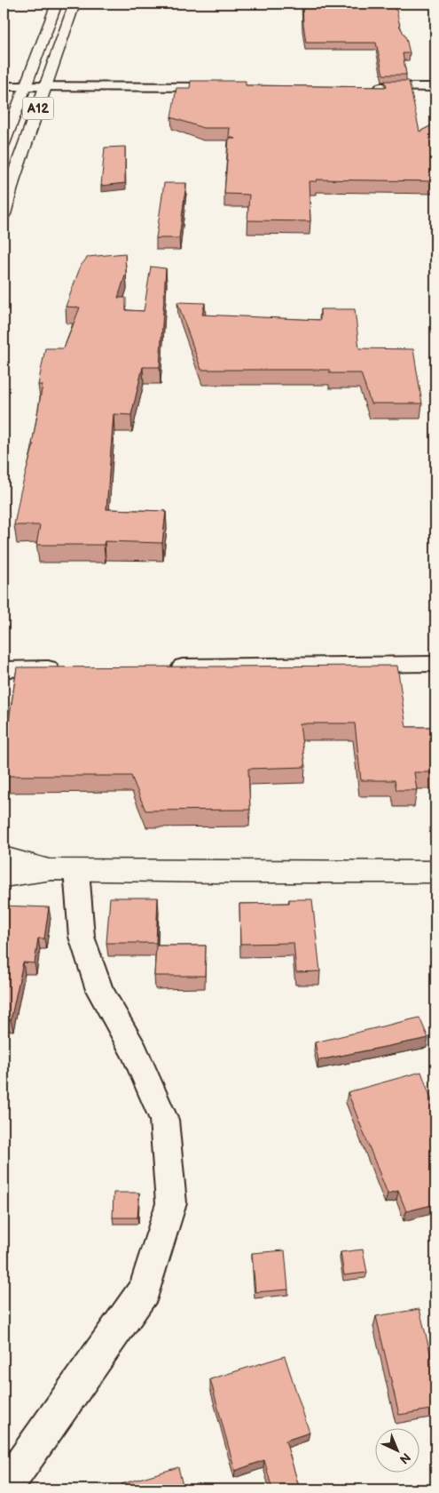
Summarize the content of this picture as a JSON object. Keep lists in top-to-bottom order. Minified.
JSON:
{"streets":{"main road":["A12"]},"north":"bottom right"}
